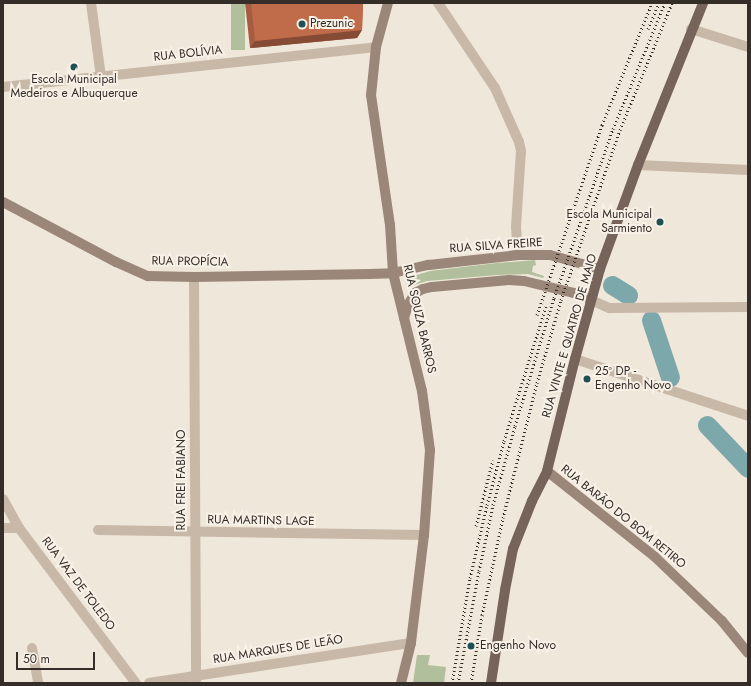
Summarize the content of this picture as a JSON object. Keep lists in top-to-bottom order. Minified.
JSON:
{"streets":{"main road":["RUA SILVA FREIRE","RUA PROPÍCIA","RUA SOUZA BARROS","RUA VINTE E QUATRO DE MAIO","RUA BARÃO DO BOM RETIRO"],"street":["RUA BOLÍVIA","RUA FREI FABIANO","RUA MARTINS LAGE","RUA VAZ DE TOLEDO","RUA MARQUES DE LEÃO"]},"crossings":[["RUA BOLÍVIA","RUA SOUZA BARROS"],["RUA SILVA FREIRE","RUA PROPÍCIA"],["RUA SILVA FREIRE","RUA SOUZA BARROS"],["RUA SILVA FREIRE","RUA VINTE E QUATRO DE MAIO"],["RUA PROPÍCIA","RUA SOUZA BARROS"],["RUA PROPÍCIA","RUA FREI FABIANO"],["RUA SOUZA BARROS","RUA MARTINS LAGE"],["RUA SOUZA BARROS","RUA MARQUES DE LEÃO"],["RUA VINTE E QUATRO DE MAIO","RUA BARÃO DO BOM RETIRO"],["RUA FREI FABIANO","RUA MARTINS LAGE"],["RUA FREI FABIANO","RUA MARQUES DE LEÃO"]],"places":["Prezunic","Escola Municipal Medeiros e Albuquerque","Escola Municipal Sarmiento","25º DP - Engenho Novo","Engenho Novo"],"scale_bar":"50 m"}
